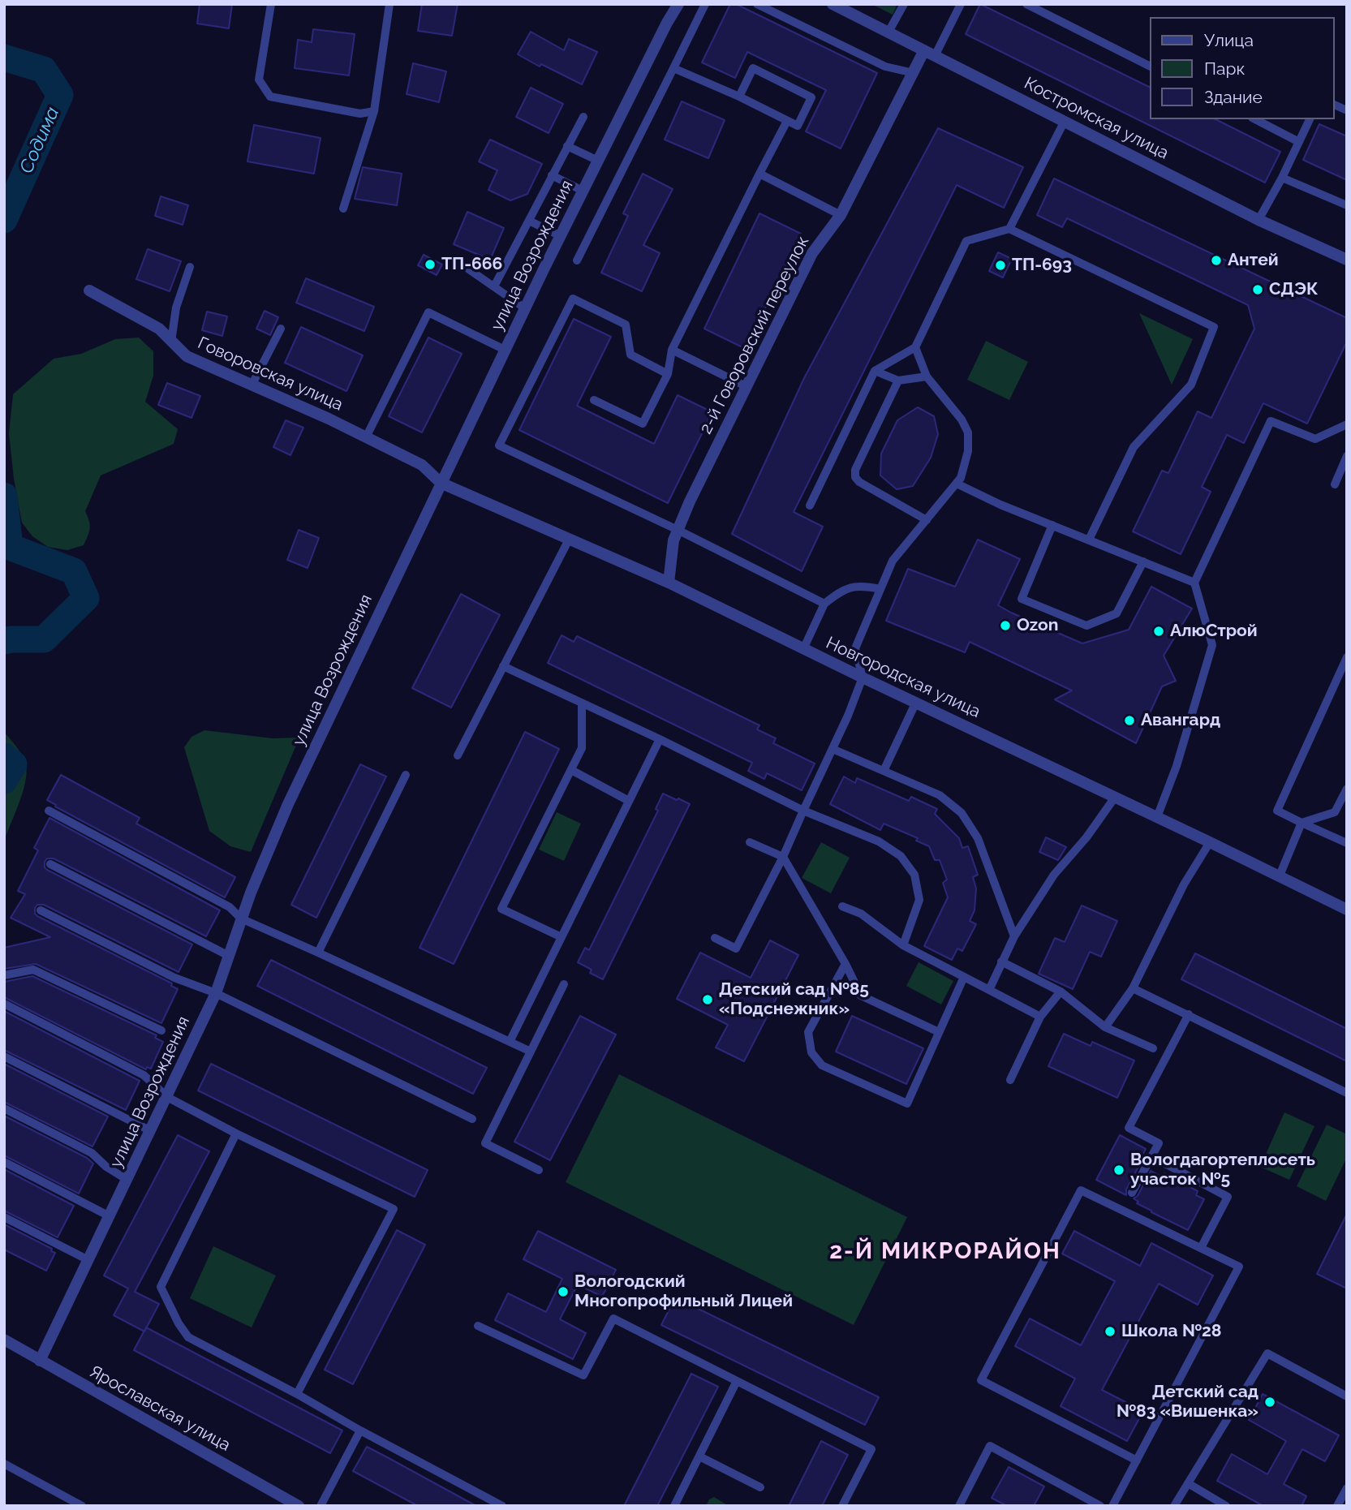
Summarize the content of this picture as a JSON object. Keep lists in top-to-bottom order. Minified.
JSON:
{"streets":{"street":["Костромская улица","улица Возрождения","2-й Говоровский переулок","Говоровская улица","Новгородская улица","Ярославская улица"]},"crossings":[["Костромская улица","2-й Говоровский переулок"],["улица Возрождения","Говоровская улица"],["улица Возрождения","Новгородская улица"],["улица Возрождения","Ярославская улица"],["2-й Говоровский переулок","Новгородская улица"],["Говоровская улица","Новгородская улица"]],"districts":["2-Й МИКРОРАЙОН"],"water":["Содима"],"places":["Антей","ТП-666","ТП-693","СДЭК","Ozon","АлюСтрой","Авангард","Детский сад №85 «Подснежник»","Вологдагортеплосеть участок №5","Вологодский Многопрофильный Лицей","Школа №28","Детский сад №83 «Вишенка»"],"legend":["Улица","Парк","Здание"]}
